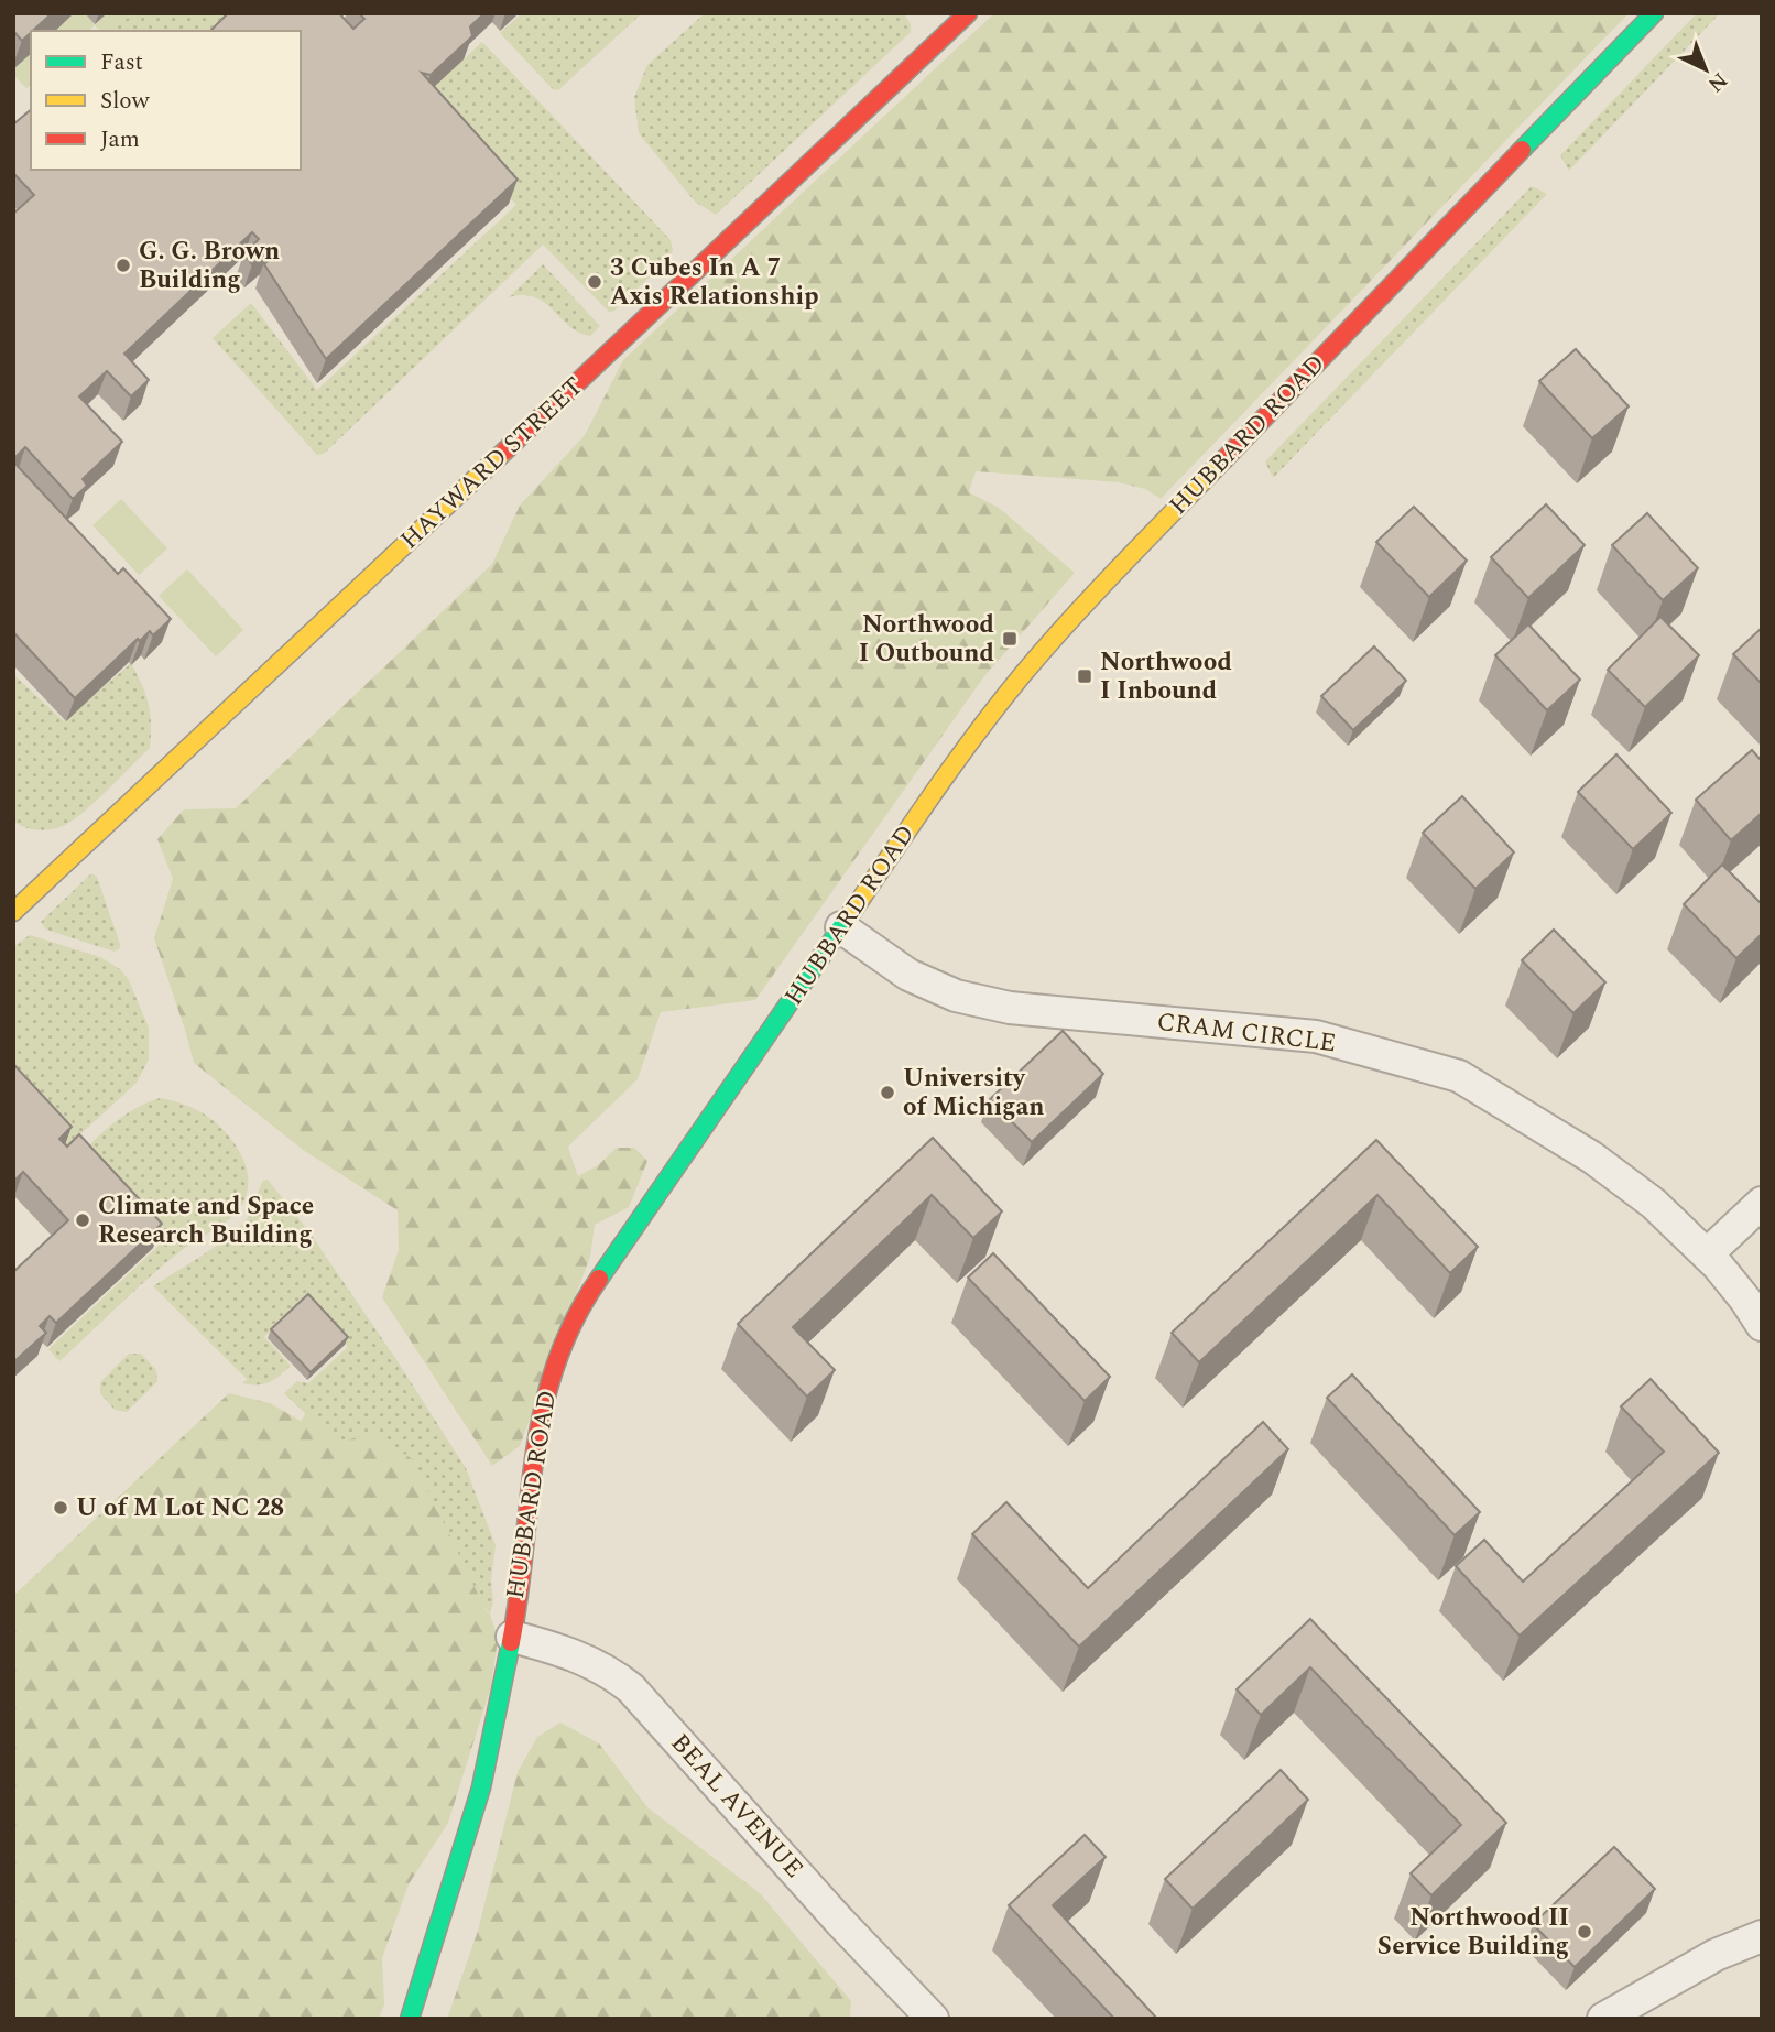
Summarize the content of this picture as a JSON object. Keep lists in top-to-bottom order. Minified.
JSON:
{"streets":{"street":["HUBBARD ROAD","HAYWARD STREET","CRAM CIRCLE","BEAL AVENUE"]},"crossings":[["HUBBARD ROAD","CRAM CIRCLE"],["HUBBARD ROAD","BEAL AVENUE"]],"places":{"other":["G. G. Brown Building","3 Cubes In A 7 Axis Relationship","University of Michigan","Climate and Space Research Building","U of M Lot NC 28","Northwood II Service Building"],"transit":["Northwood I Outbound","Northwood I Inbound"]},"legend":["Fast","Slow","Jam"],"north":"bottom right"}
